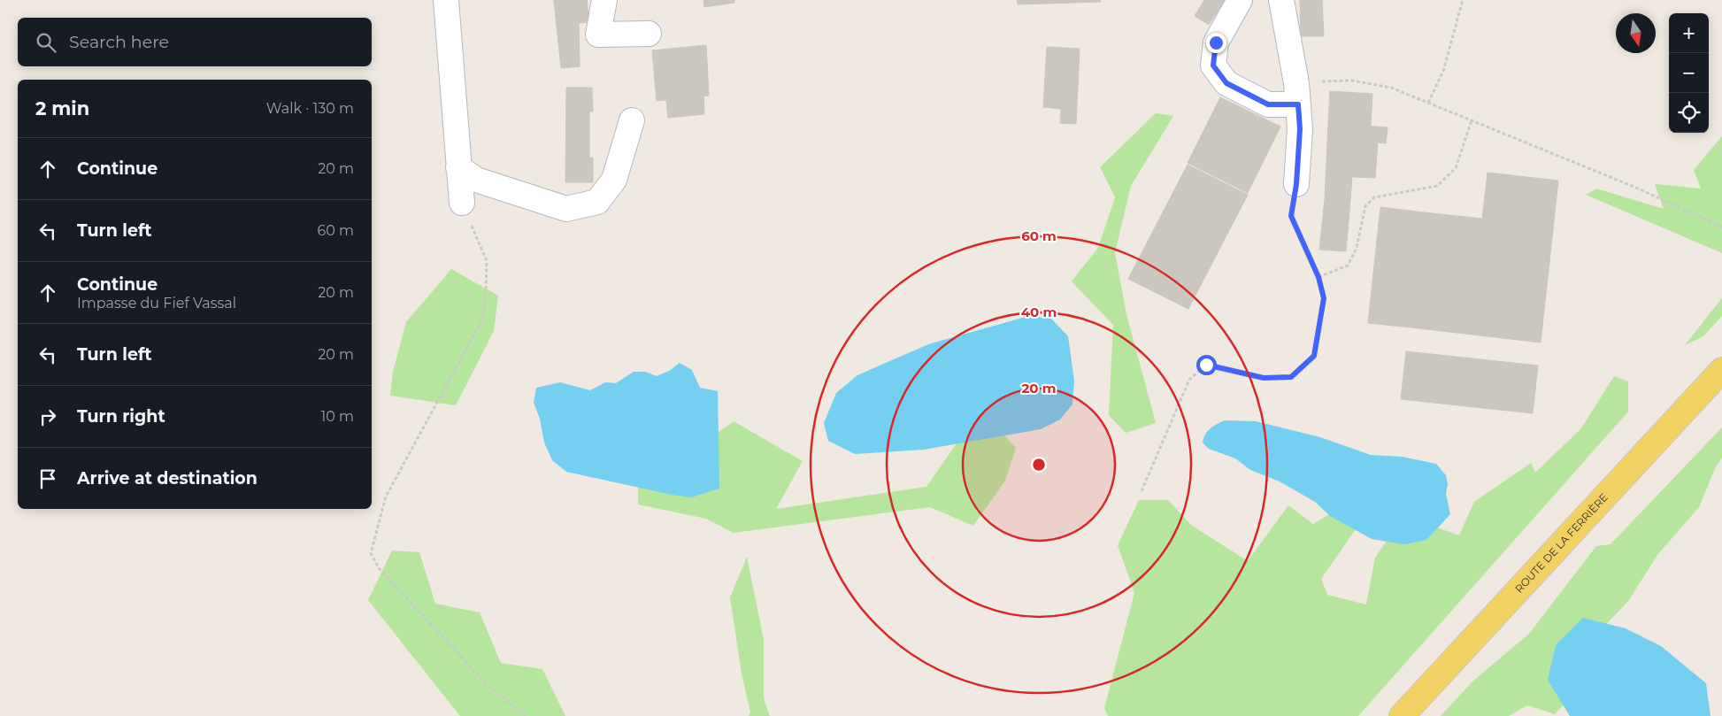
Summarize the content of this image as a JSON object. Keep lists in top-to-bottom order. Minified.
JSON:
{"streets":{"main road":["ROUTE DE LA FERRIÈRE"]},"north":"bottom","page":{"map_buttons":["+","−"],"search":"Search here","heading":["2 min","Walk · 130 m"],"list":[["Continue","20 m"],["Turn left","60 m"],["Continue","Impasse du Fief Vassal","20 m"],["Turn left","20 m"],["Turn right","10 m"],"Arrive at destination"]},"rings":["60 m","40 m","20 m"]}
